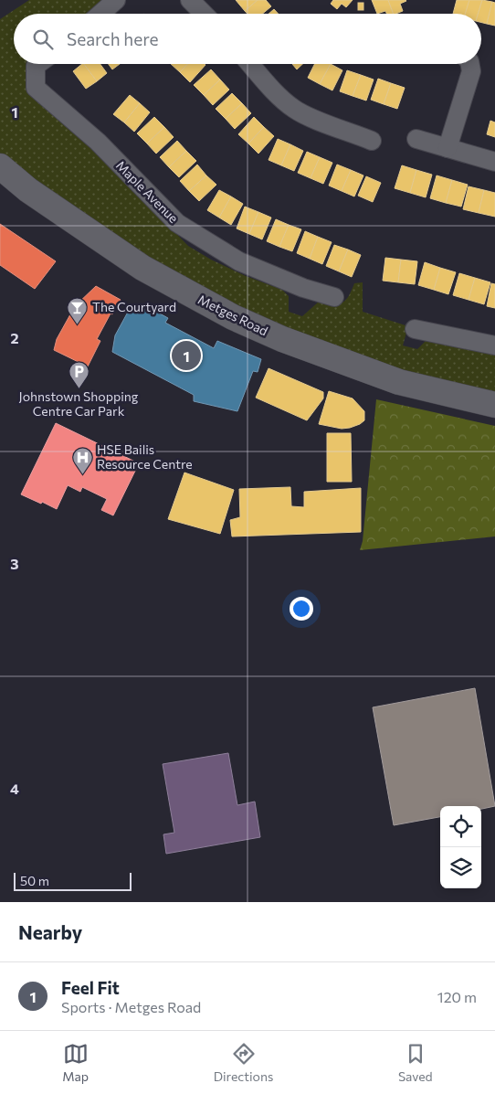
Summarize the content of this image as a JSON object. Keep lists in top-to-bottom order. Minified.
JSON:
{"streets":{"street":["Maple Avenue","Metges Road"]},"places":{"bar":["The Courtyard"],"parking":["Johnstown Shopping Centre Car Park"],"hospital":["HSE Bailis Resource Centre"]},"scale_bar":"50 m","page":{"search":"Search here","pins":"1","scale":"50 m","heading":"Nearby","list":[{"mark":"1","name":"Feel Fit","note":"Sports · Metges Road","value":"120 m"}],"nav":["Map","Directions","Saved"]},"grid":{"rows":["1","2","3","4"]}}
